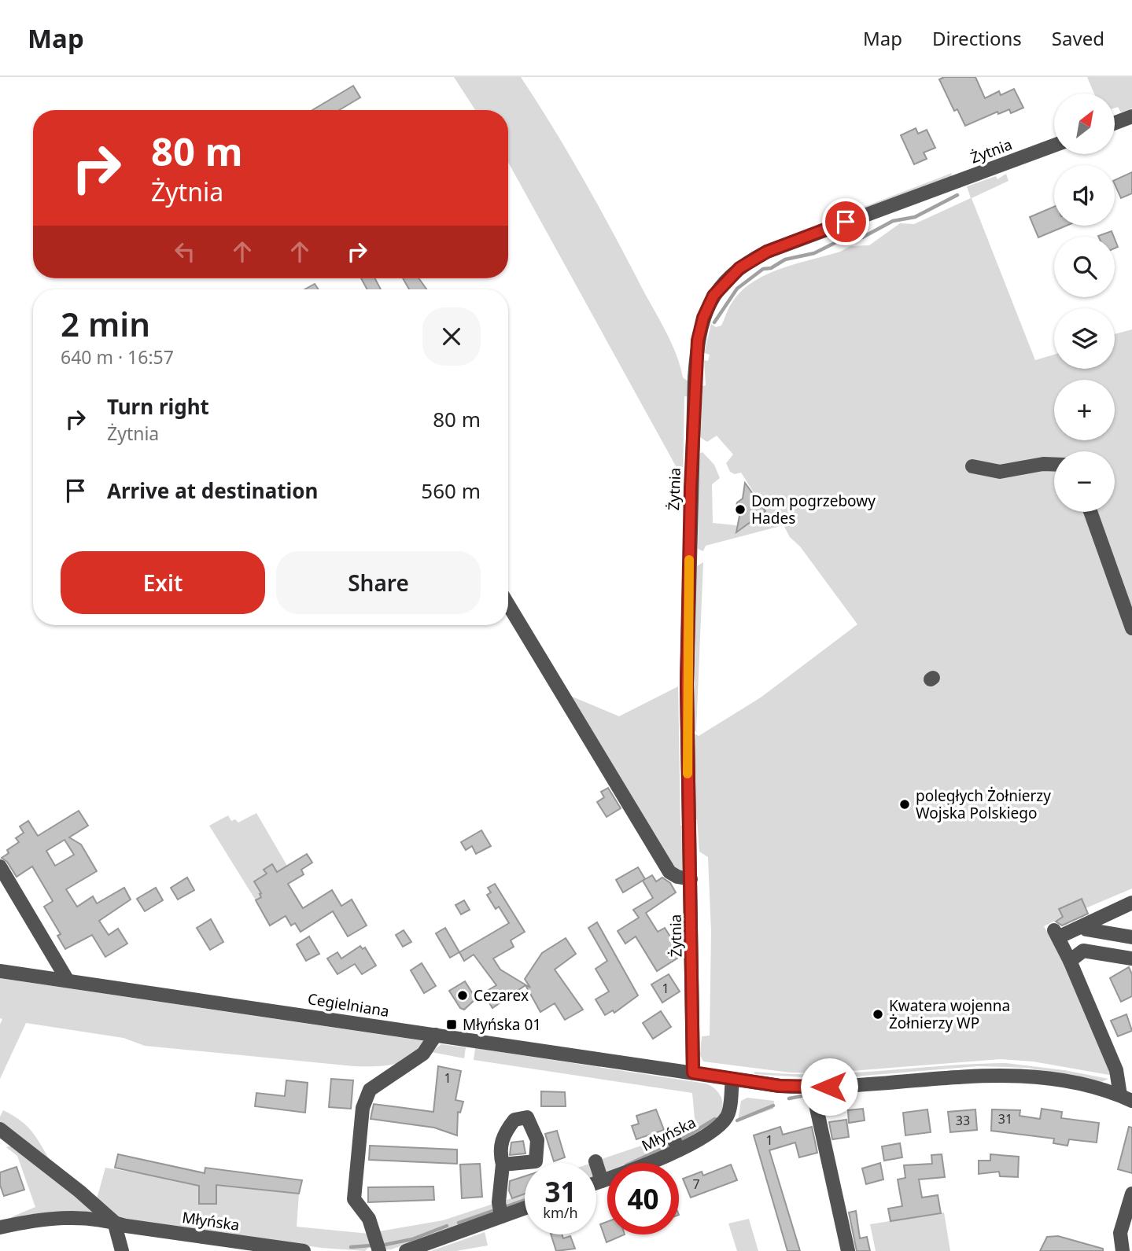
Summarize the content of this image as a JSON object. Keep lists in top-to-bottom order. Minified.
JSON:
{"streets":{"street":["Żytnia","Cegielniana","Młyńska"]},"crossings":[["Żytnia","Cegielniana"],["Cegielniana","Młyńska"]],"places":{"other":["Dom pogrzebowy Hades","poległych Żołnierzy Wojska Polskiego","Cezarex","Kwatera wojenna Żołnierzy WP"],"transit":["Młyńska 01"]},"house_numbers":["1","1","31","33","1","7"],"north":"top right","page":{"header":"Map","nav":["Map","Directions","Saved"],"map_buttons":["+","−"],"turn":["80 m","Żytnia"],"heading":["2 min","640 m · 16:57"],"list":[{"name":"Turn right","note":"Żytnia","value":"80 m"},{"name":"Arrive at destination","value":"560 m"}],"buttons":["Exit","Share"],"speed":"31 km/h","limit":"40"}}
